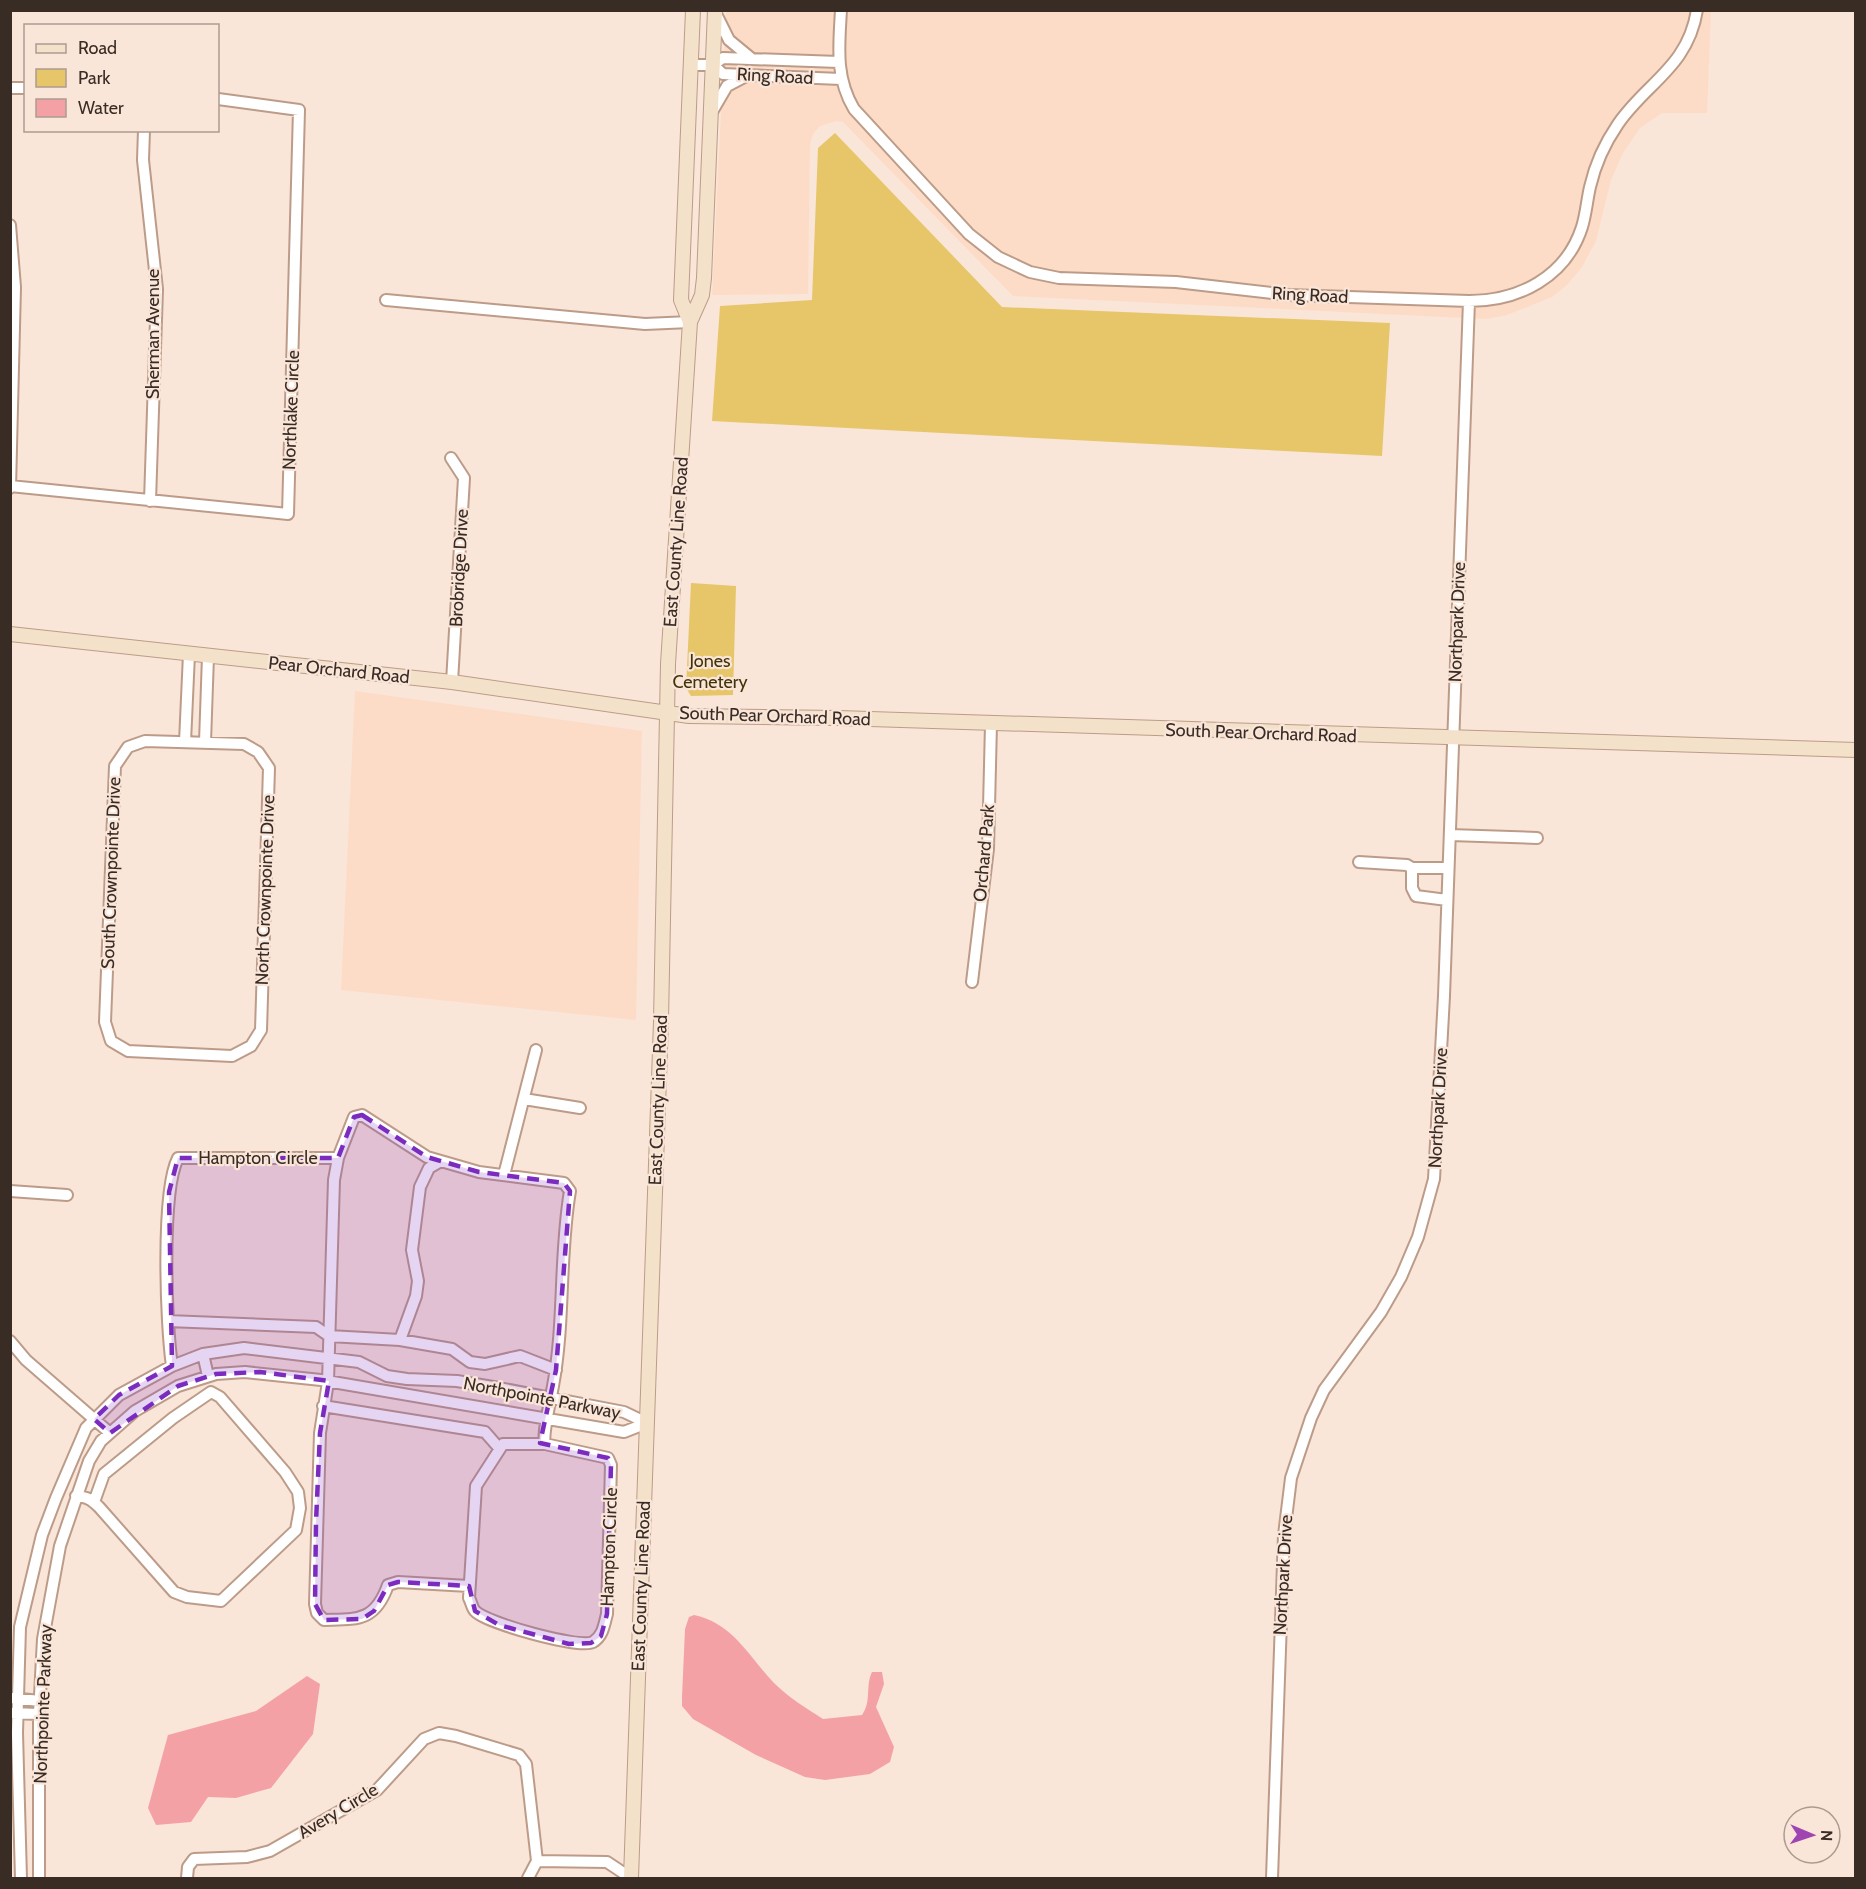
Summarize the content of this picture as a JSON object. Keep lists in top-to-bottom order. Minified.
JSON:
{"streets":{"main road":["East County Line Road","Pear Orchard Road","South Pear Orchard Road"],"street":["Ring Road","Sherman Avenue","Northlake Circle","Brobridge Drive","Northpark Drive","Orchard Park","South Crownpointe Drive","North Crownpointe Drive","Hampton Circle","Northpointe Parkway","Avery Circle"]},"crossings":[["Ring Road","East County Line Road"],["Ring Road","Northpark Drive"],["Sherman Avenue","Northlake Circle"],["East County Line Road","Pear Orchard Road"],["East County Line Road","South Pear Orchard Road"],["East County Line Road","Northpointe Parkway"],["Brobridge Drive","Pear Orchard Road"],["Northpark Drive","South Pear Orchard Road"],["Pear Orchard Road","South Pear Orchard Road"],["South Pear Orchard Road","Orchard Park"],["South Crownpointe Drive","North Crownpointe Drive"],["Hampton Circle","Northpointe Parkway"]],"parks":["Jones Cemetery"],"legend":["Road","Park","Water"],"north":"right"}
